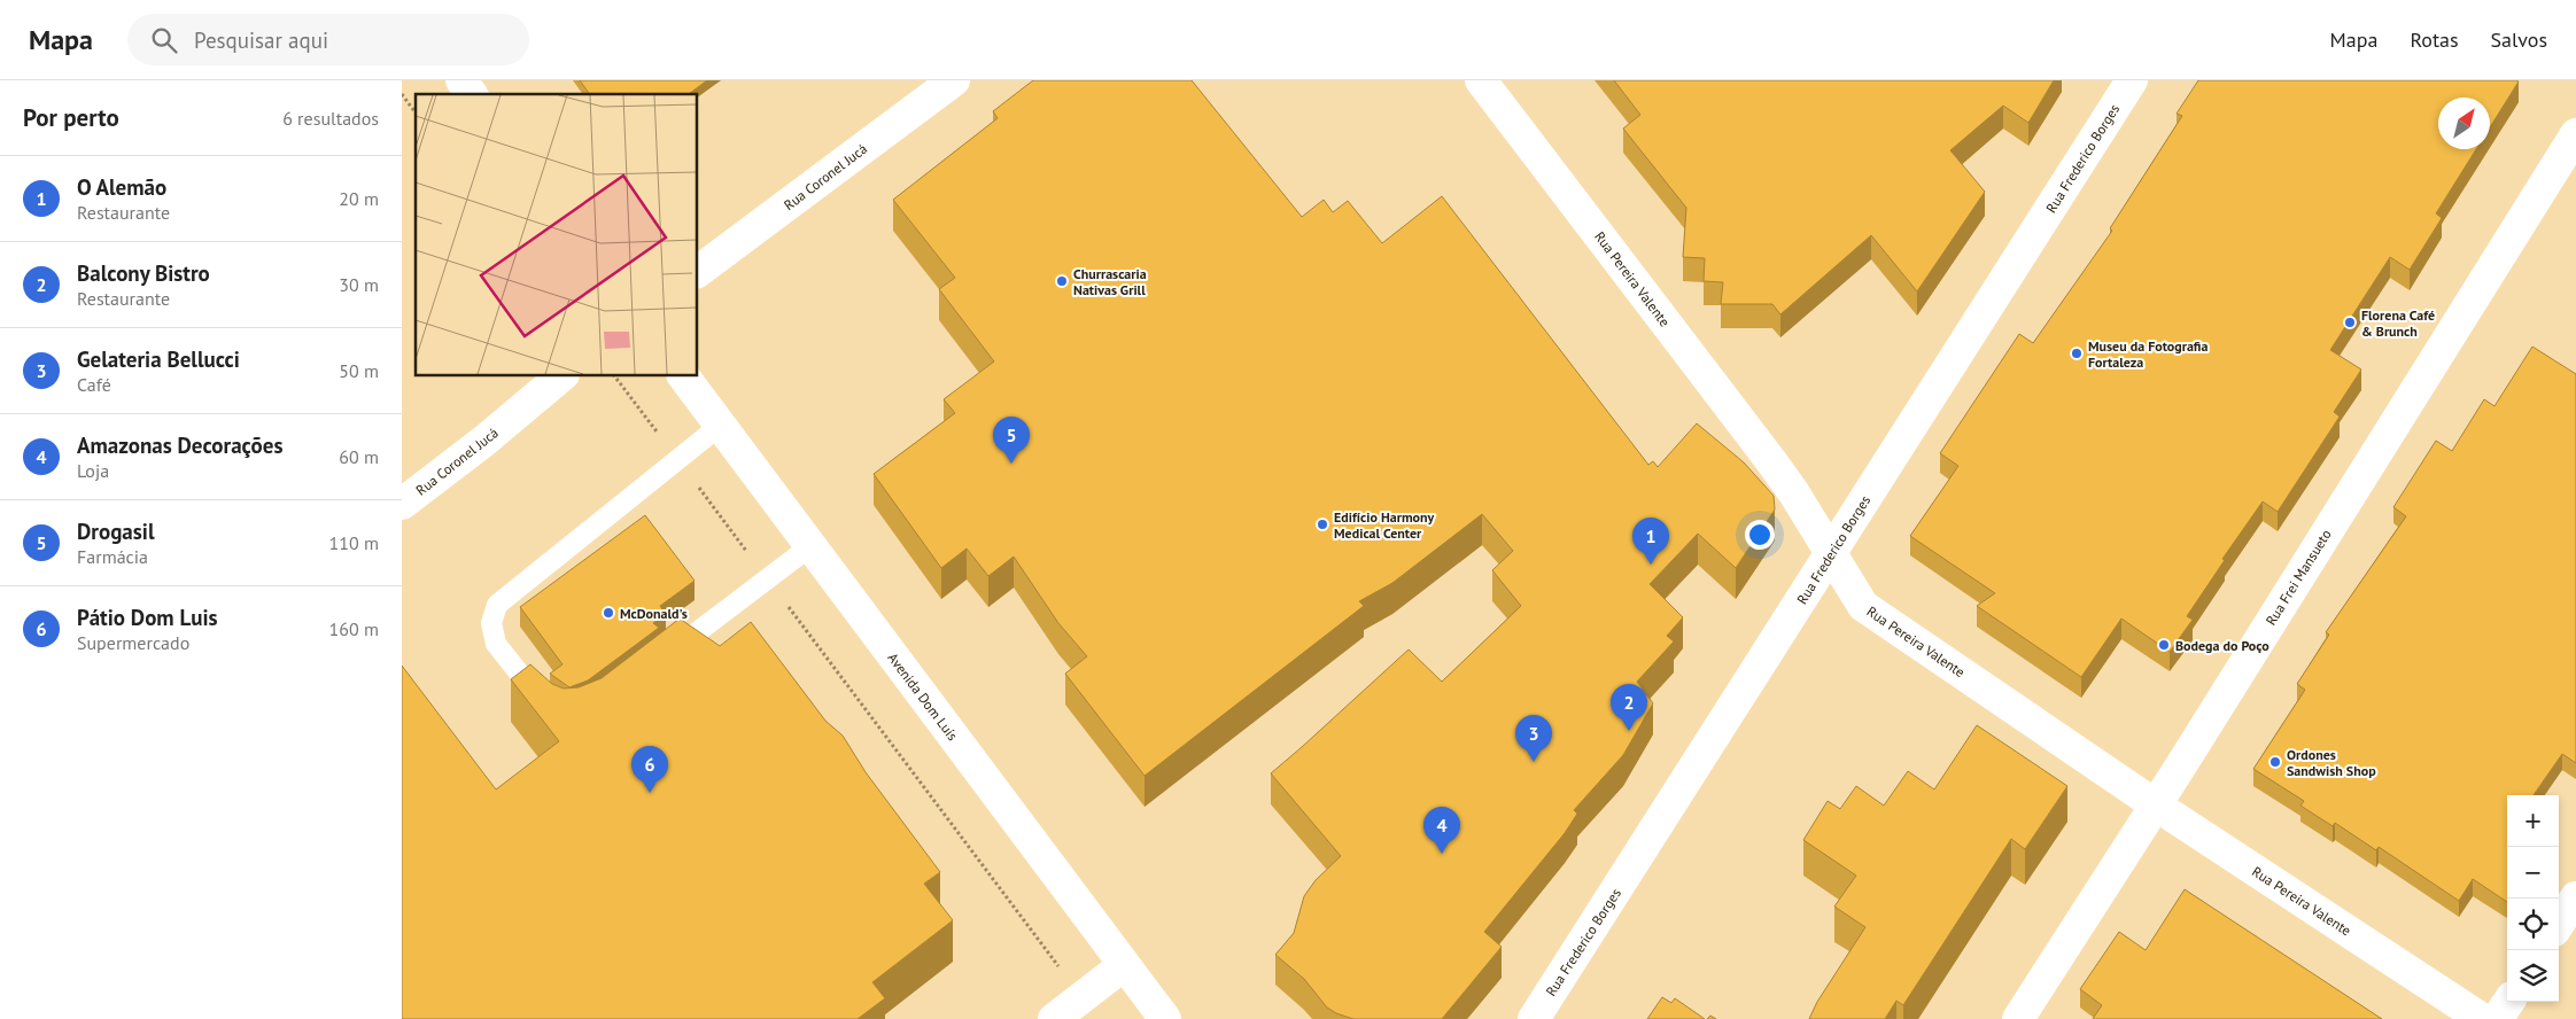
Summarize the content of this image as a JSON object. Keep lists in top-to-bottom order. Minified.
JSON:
{"streets":{"street":["Rua Frederico Borges","Rua Coronel Jucá","Rua Pereira Valente","Rua Frei Mansueto","Avenida Dom Luís"]},"crossings":[["Rua Frederico Borges","Rua Pereira Valente"],["Rua Pereira Valente","Rua Frei Mansueto"]],"places":["Churrascaria Nativas Grill","Florena Café & Brunch","Museu da Fotografia Fortaleza","Edifício Harmony Medical Center","McDonald's","Bodega do Poço","Ordones Sandwish Shop"],"north":"top right","page":{"header":"Mapa","search":"Pesquisar aqui","nav":["Mapa","Rotas","Salvos"],"heading":["Por perto","6 resultados"],"list":[{"mark":"1","name":"O Alemão","note":"Restaurante","value":"20 m"},{"mark":"2","name":"Balcony Bistro","note":"Restaurante","value":"30 m"},{"mark":"3","name":"Gelateria Bellucci","note":"Café","value":"50 m"},{"mark":"4","name":"Amazonas Decorações","note":"Loja","value":"60 m"},{"mark":"5","name":"Drogasil","note":"Farmácia","value":"110 m"},{"mark":"6","name":"Pátio Dom Luis","note":"Supermercado","value":"160 m"}],"pins":["5","1","2","3","6","4"],"map_buttons":["+","−"]}}
